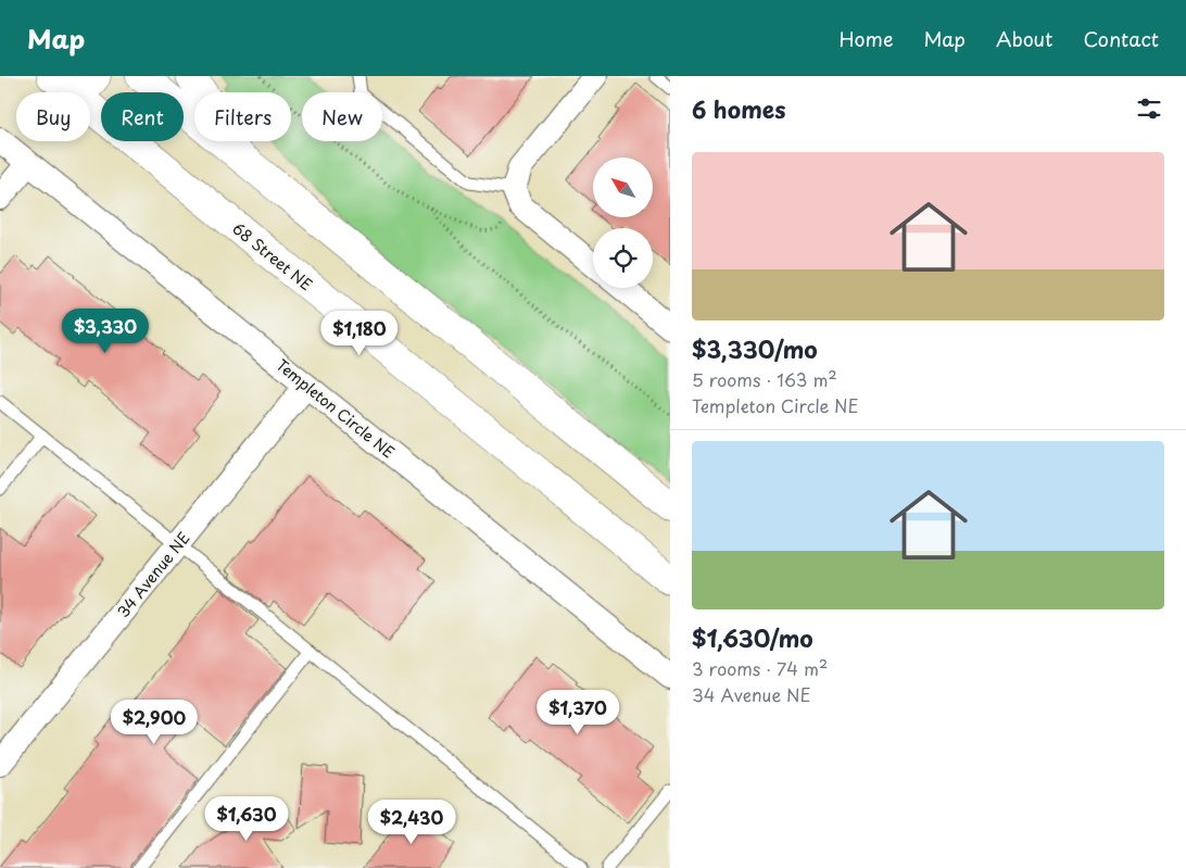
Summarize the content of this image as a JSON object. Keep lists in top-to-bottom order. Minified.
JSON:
{"streets":{"main road":["68 Street NE"],"street":["Templeton Circle NE","34 Avenue NE"]},"crossings":[["Templeton Circle NE","34 Avenue NE"]],"north":"top left","page":{"header":"Map","nav":["Home","Map","About","Contact"],"heading":"6 homes","chip":["Buy","Rent","Filters","New"],"list":[{"name":"$3,330/mo","note":"5 rooms · 163 m² · Templeton Circle NE"},{"name":"$1,630/mo","note":"3 rooms · 74 m² · 34 Avenue NE"}],"price":["$3,330","$1,180","$1,370","$2,900","$1,630","$2,430"]}}
